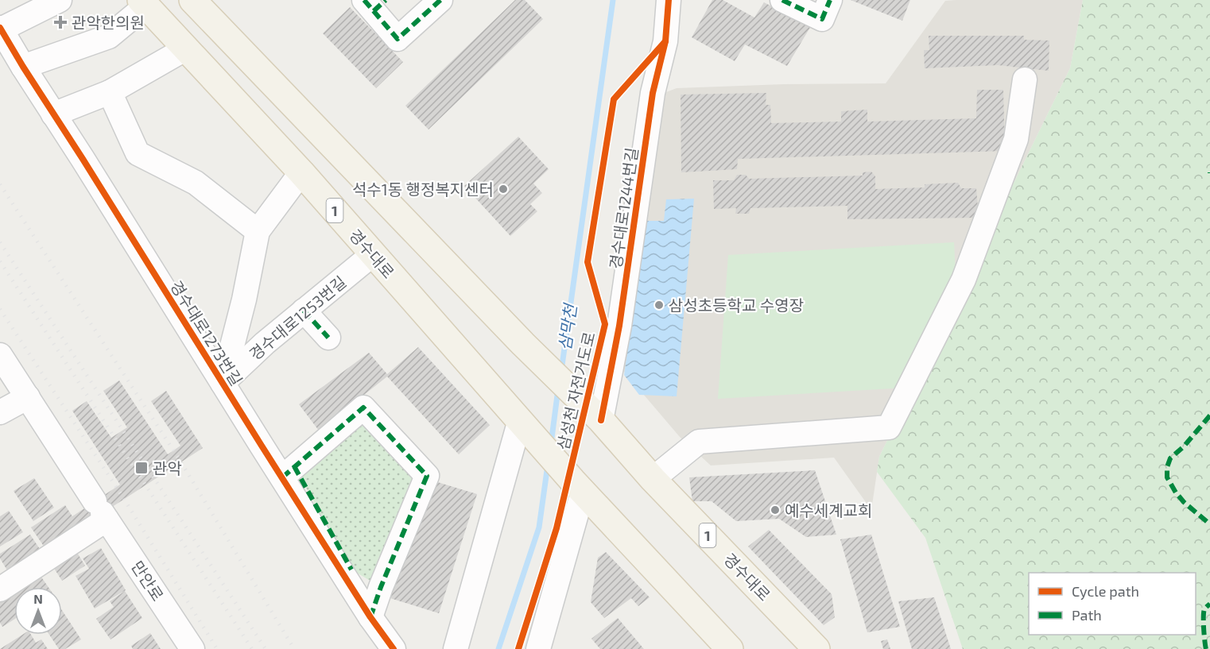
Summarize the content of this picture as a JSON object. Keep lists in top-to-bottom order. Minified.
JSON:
{"streets":{"main road":["1","경수대로"],"street":["경수대로1244번길","경수대로1253번길","경수대로1273번길","만안로"],"cycle path":["삼성천 자전거도로"]},"crossings":[["경수대로1244번길","1"],["경수대로1244번길","경수대로"],["1","경수대로"],["경수대로","경수대로1253번길"],["경수대로","경수대로1273번길"],["경수대로1253번길","경수대로1273번길"]],"water":["삼막천"],"places":{"health":["관악한의원"],"other":["석수1동 행정복지센터","삼성초등학교 수영장","예수세계교회"],"transit":["관악"]},"legend":["Cycle path","Path"],"north":"top"}
